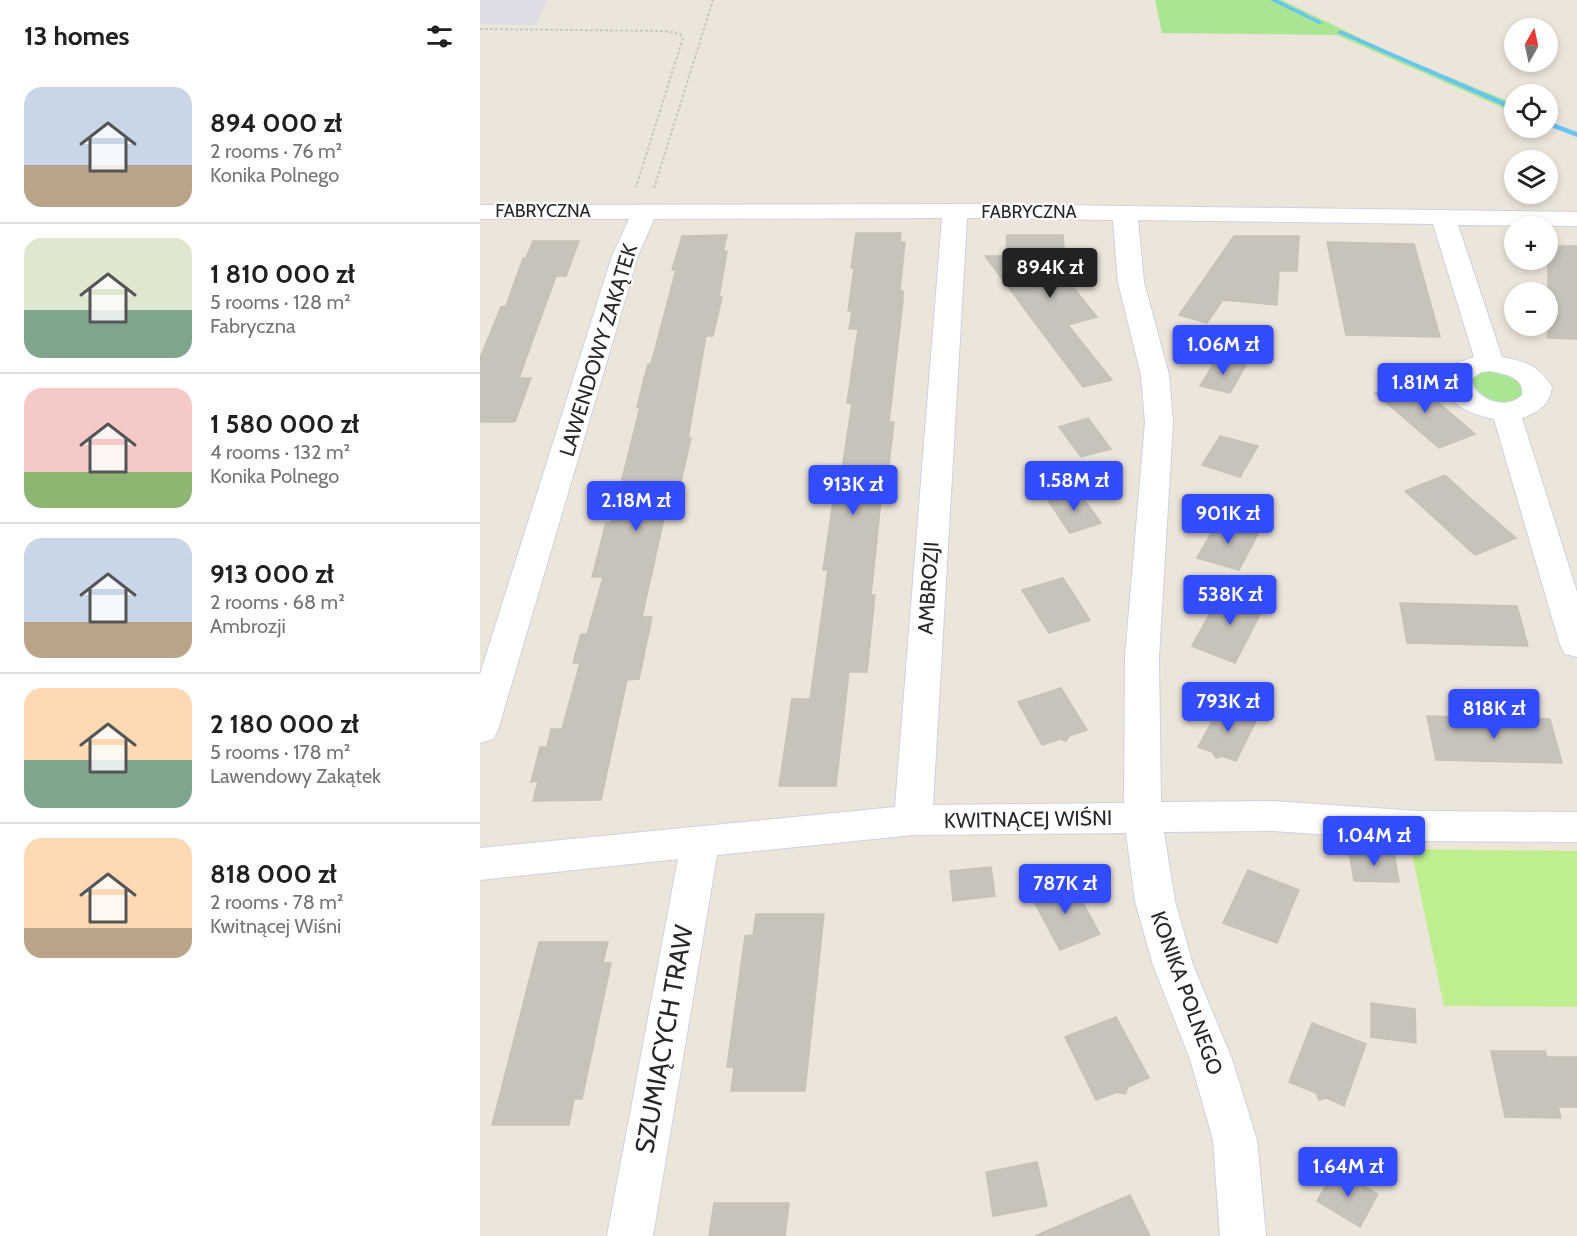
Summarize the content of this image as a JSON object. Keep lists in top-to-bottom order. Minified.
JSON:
{"streets":{"street":["FABRYCZNA","LAWENDOWY ZAKĄTEK","AMBROZJI","KWITNĄCEJ WIŚNI","KONIKA POLNEGO","SZUMIĄCYCH TRAW"]},"crossings":[["FABRYCZNA","LAWENDOWY ZAKĄTEK"],["FABRYCZNA","AMBROZJI"],["FABRYCZNA","KONIKA POLNEGO"],["AMBROZJI","KWITNĄCEJ WIŚNI"],["KWITNĄCEJ WIŚNI","KONIKA POLNEGO"],["KWITNĄCEJ WIŚNI","SZUMIĄCYCH TRAW"]],"north":"top","page":{"heading":"13 homes","map_buttons":["+","−"],"list":[{"name":"894 000 zł","note":"2 rooms · 76 m² · Konika Polnego"},{"name":"1 810 000 zł","note":"5 rooms · 128 m² · Fabryczna"},{"name":"1 580 000 zł","note":"4 rooms · 132 m² · Konika Polnego"},{"name":"913 000 zł","note":"2 rooms · 68 m² · Ambrozji"},{"name":"2 180 000 zł","note":"5 rooms · 178 m² · Lawendowy Zakątek"},{"name":"818 000 zł","note":"2 rooms · 78 m² · Kwitnącej Wiśni"}],"price":["894K zł","1.06M zł","1.81M zł","1.58M zł","913K zł","2.18M zł","901K zł","538K zł","793K zł","818K zł","1.04M zł","787K zł","1.64M zł"]}}
